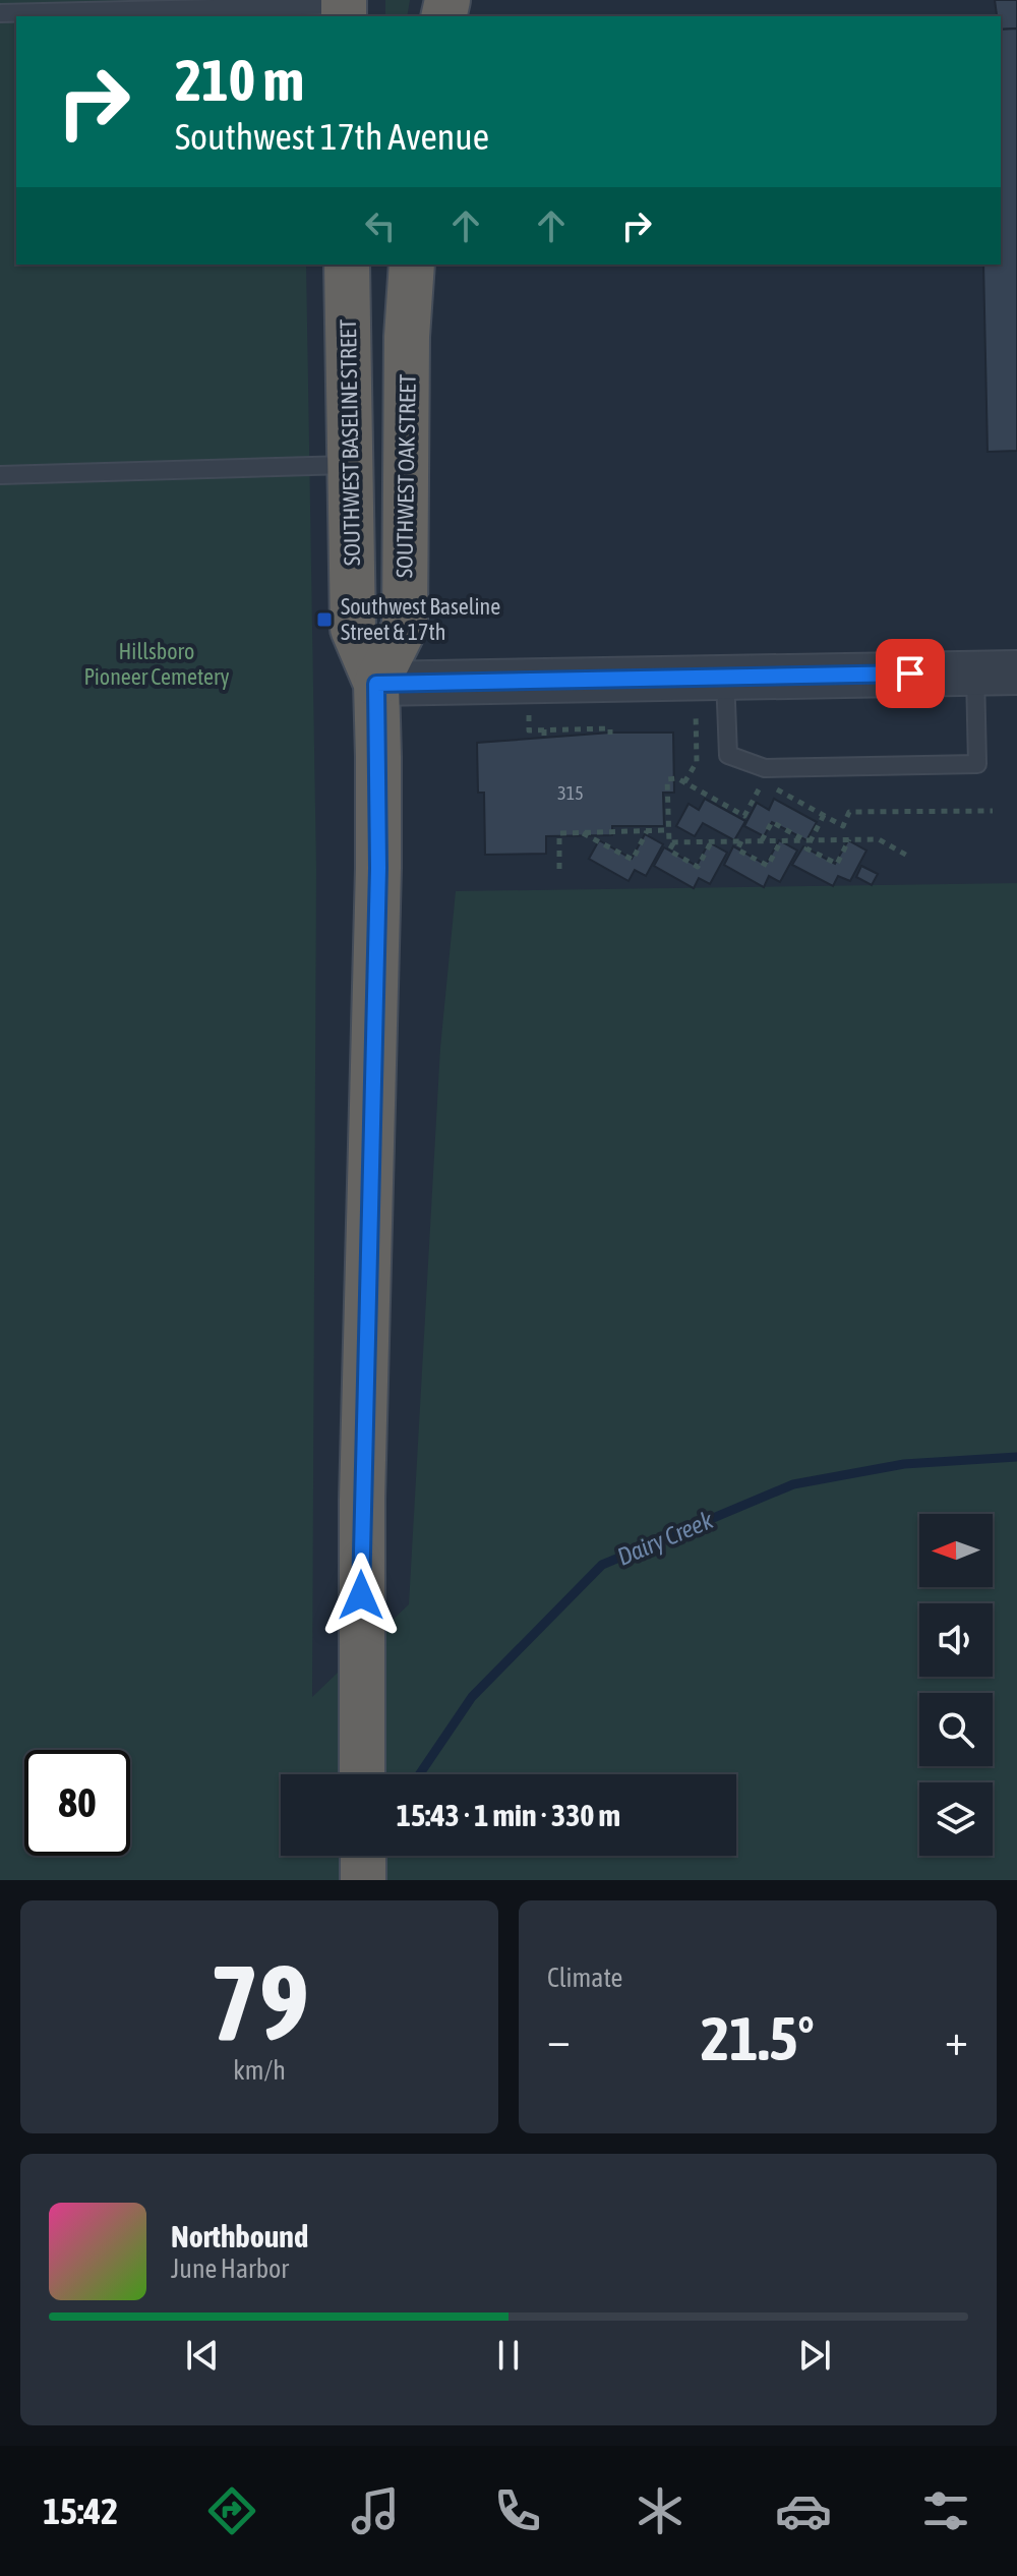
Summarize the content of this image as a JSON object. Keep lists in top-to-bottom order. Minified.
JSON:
{"streets":{"highway":["SOUTHWEST BASELINE STREET","SOUTHWEST OAK STREET"]},"crossings":[["SOUTHWEST BASELINE STREET","SOUTHWEST OAK STREET"]],"water":["Dairy Creek"],"parks":["Hillsboro Pioneer Cemetery"],"places":{"transit":["Southwest Baseline Street & 17th"]},"house_numbers":["315"],"north":"left","page":{"turn":["210 m","Southwest 17th Avenue"],"limit":"80","trip":"15:43 · 1 min · 330 m","tile":[["79","km/h"],"Climate"],"heat":["−","21.5°","+"],"song":["Northbound","June Harbor"],"tabs":"15:42"}}
